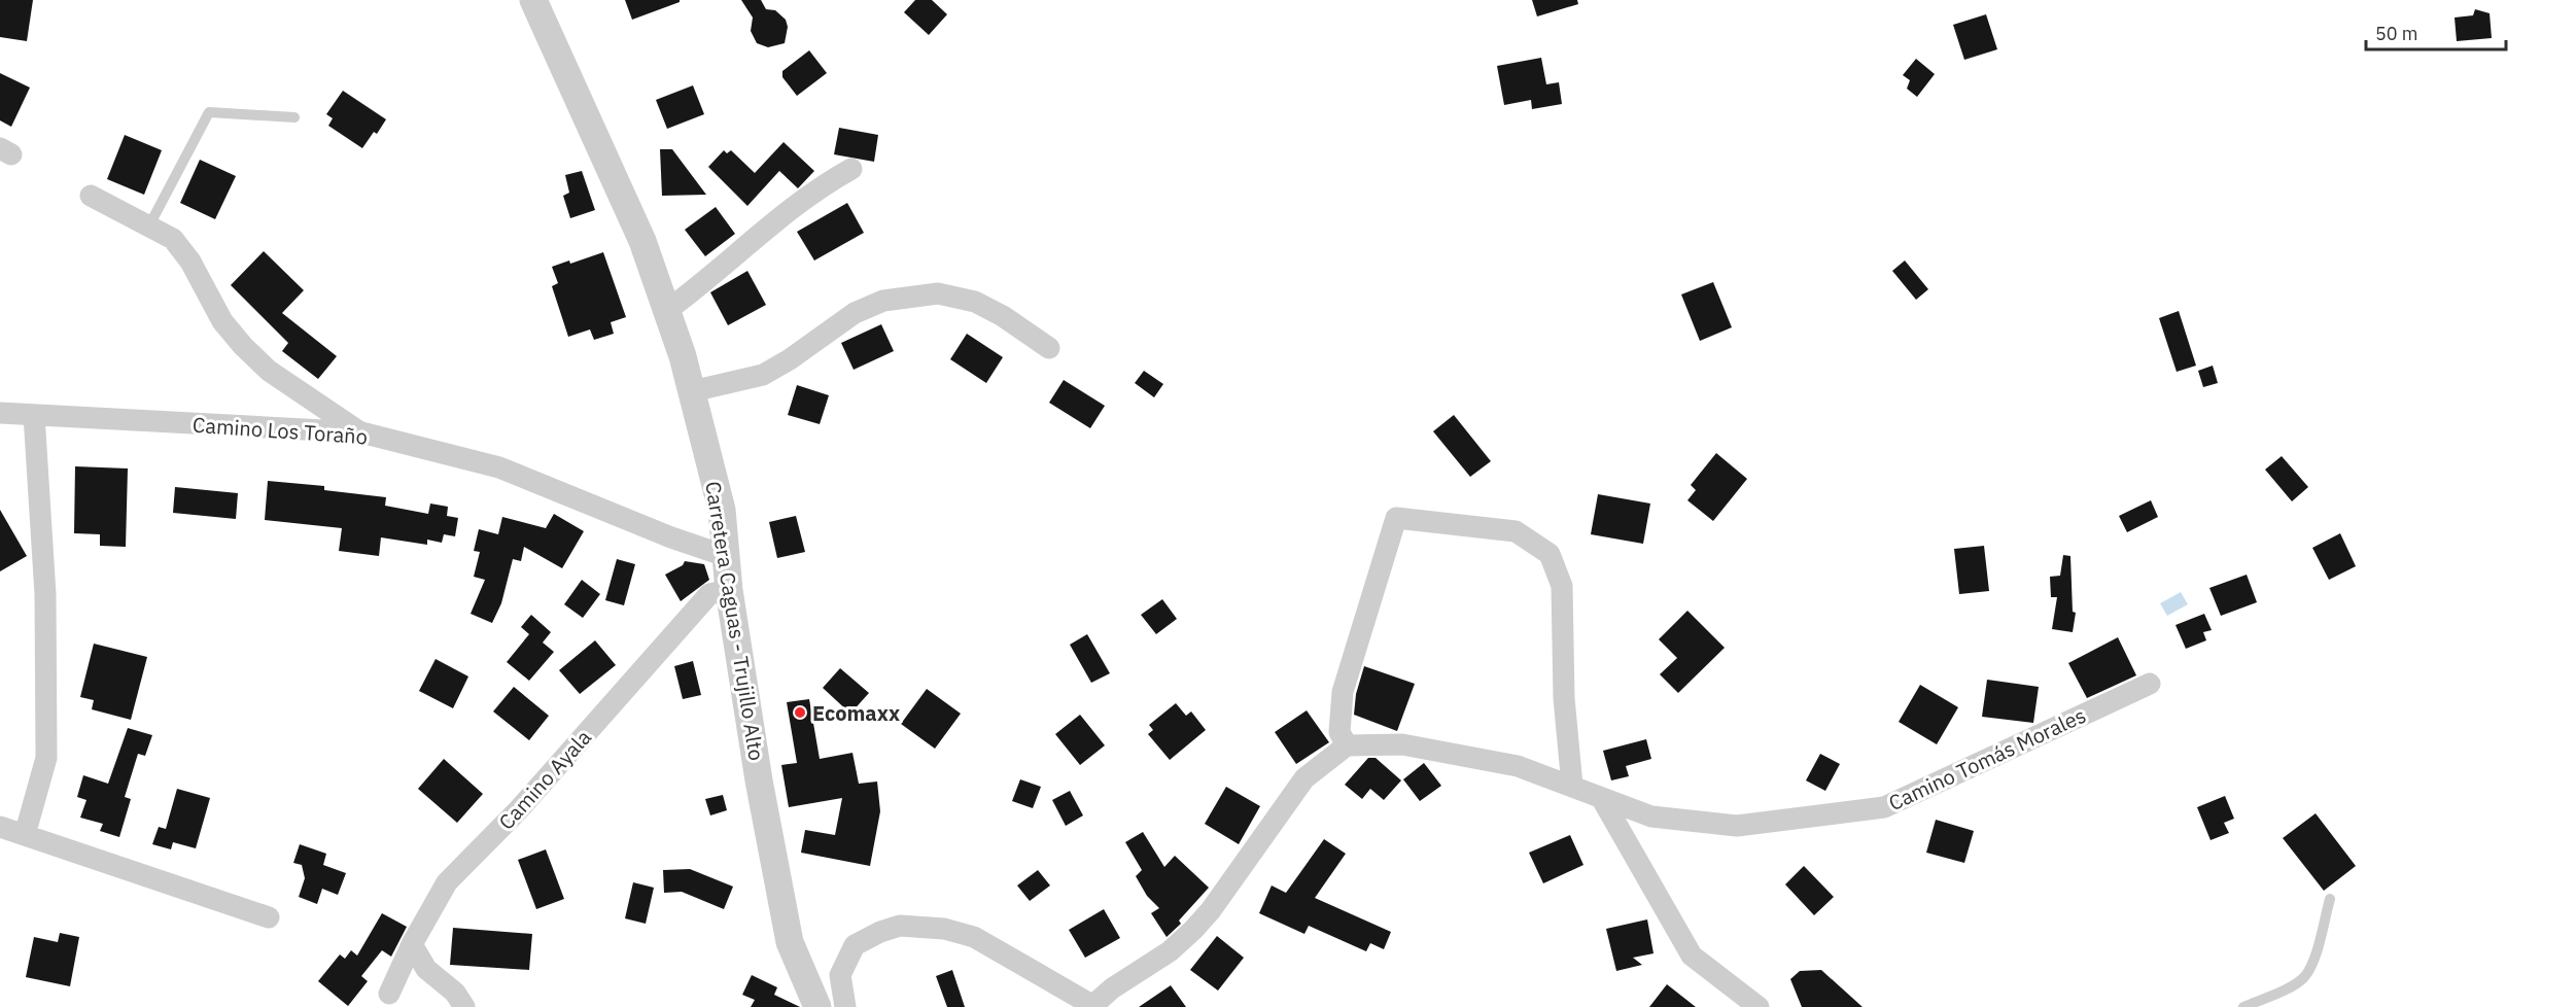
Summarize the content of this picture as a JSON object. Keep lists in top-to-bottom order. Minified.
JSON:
{"streets":{"street":["Camino Los Toraño","Carretera Caguas - Trujillo Alto","Camino Tomás Morales","Camino Ayala"]},"crossings":[["Camino Los Toraño","Carretera Caguas - Trujillo Alto"],["Carretera Caguas - Trujillo Alto","Camino Ayala"]],"places":["Ecomaxx"],"scale_bar":"50 m"}
